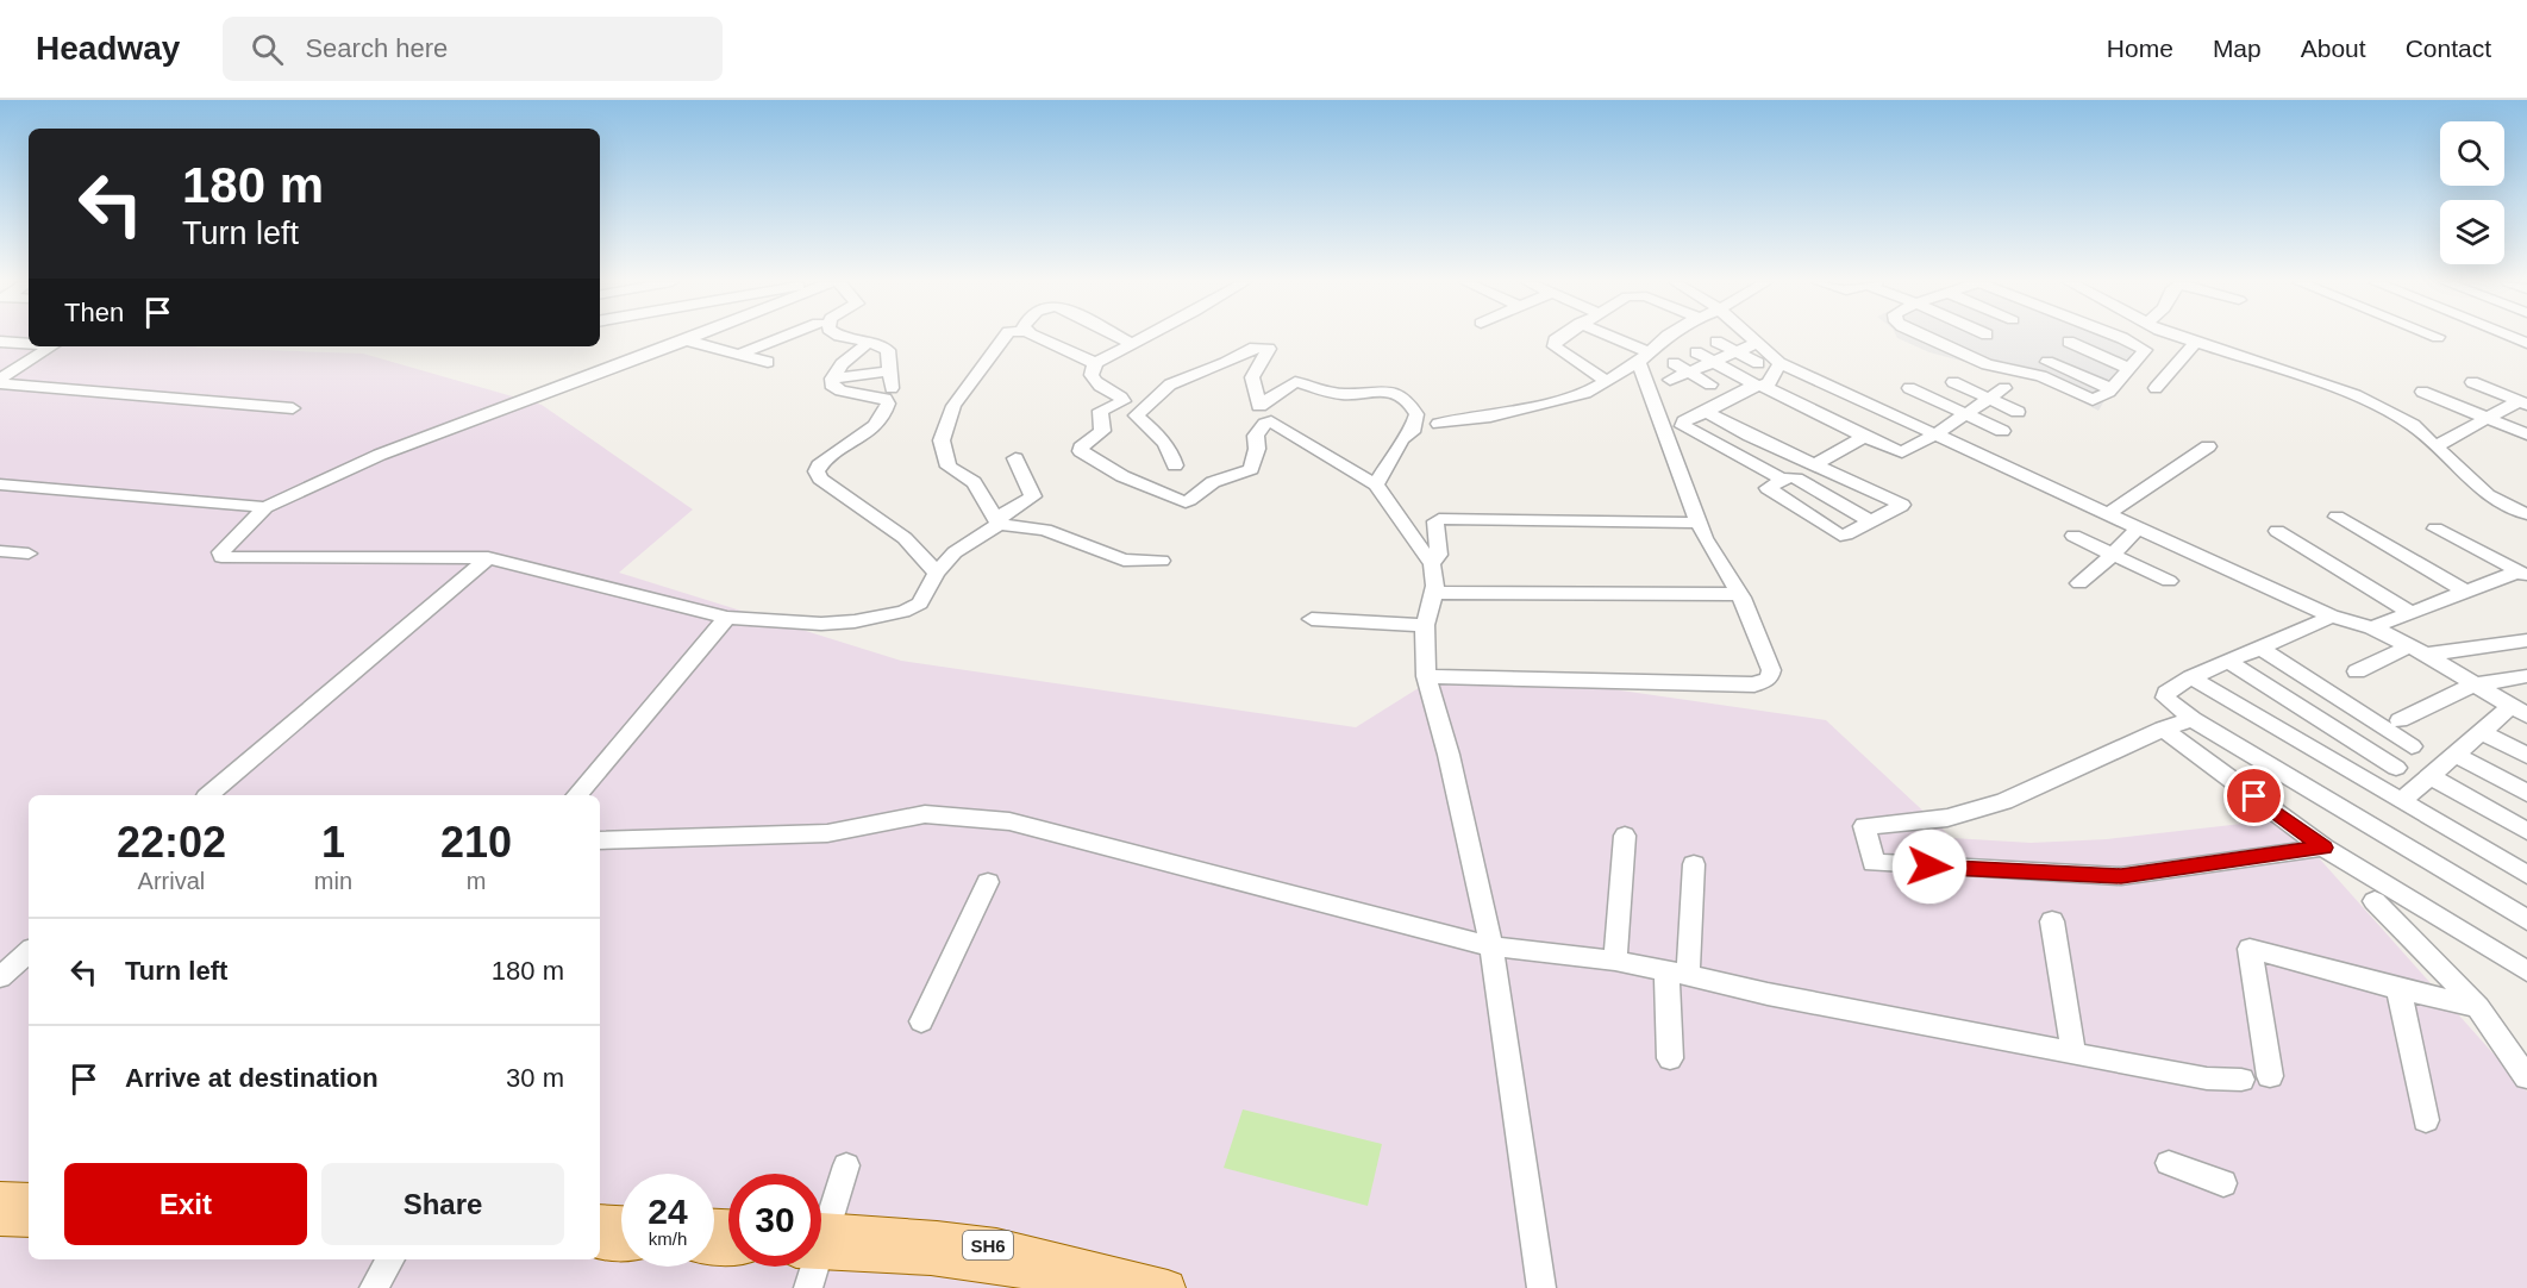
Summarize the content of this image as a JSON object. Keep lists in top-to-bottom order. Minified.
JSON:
{"streets":{"main road":["SH6"]},"page":{"header":"Headway","search":"Search here","nav":["Home","Map","About","Contact"],"turn":["180 m","Turn left"],"then":"Then","eta":["22:02","Arrival","1","min","210","m"],"list":[{"name":"Turn left","value":"180 m"},{"name":"Arrive at destination","value":"30 m"}],"buttons":["Exit","Share"],"speed":"24 km/h","limit":"30"}}
